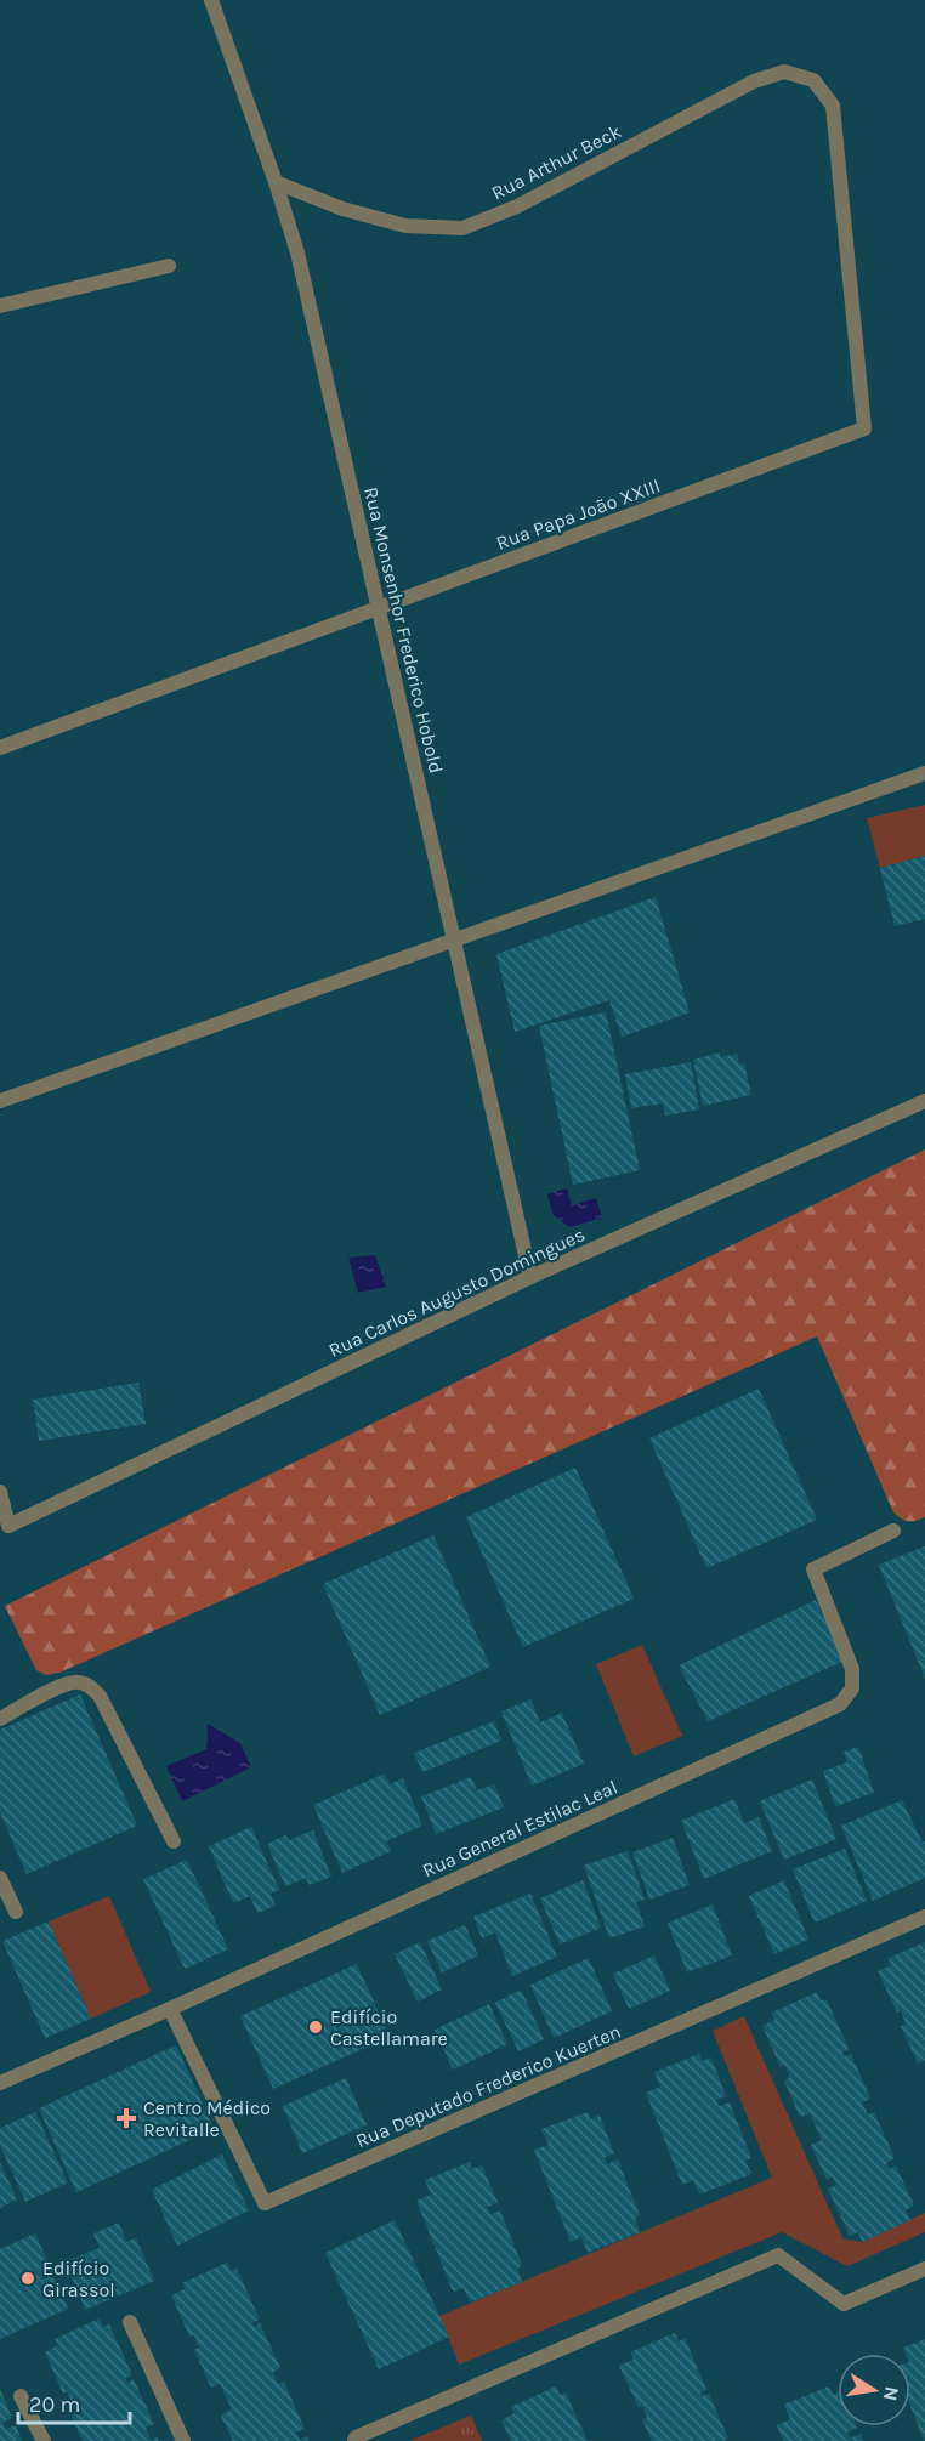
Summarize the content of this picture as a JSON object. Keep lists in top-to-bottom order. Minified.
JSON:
{"streets":{"street":["Rua Arthur Beck","Rua Papa João XXIII","Rua Monsenhor Frederico Hobold","Rua Carlos Augusto Domingues","Rua General Estilac Leal","Rua Deputado Frederico Kuerten"]},"crossings":[["Rua Arthur Beck","Rua Papa João XXIII"],["Rua Arthur Beck","Rua Monsenhor Frederico Hobold"],["Rua Papa João XXIII","Rua Monsenhor Frederico Hobold"],["Rua Monsenhor Frederico Hobold","Rua Carlos Augusto Domingues"],["Rua General Estilac Leal","Rua Deputado Frederico Kuerten"]],"places":{"other":["Edifício Castellamare","Edifício Girassol"],"health":["Centro Médico Revitalle"]},"scale_bar":"20 m","north":"right"}
